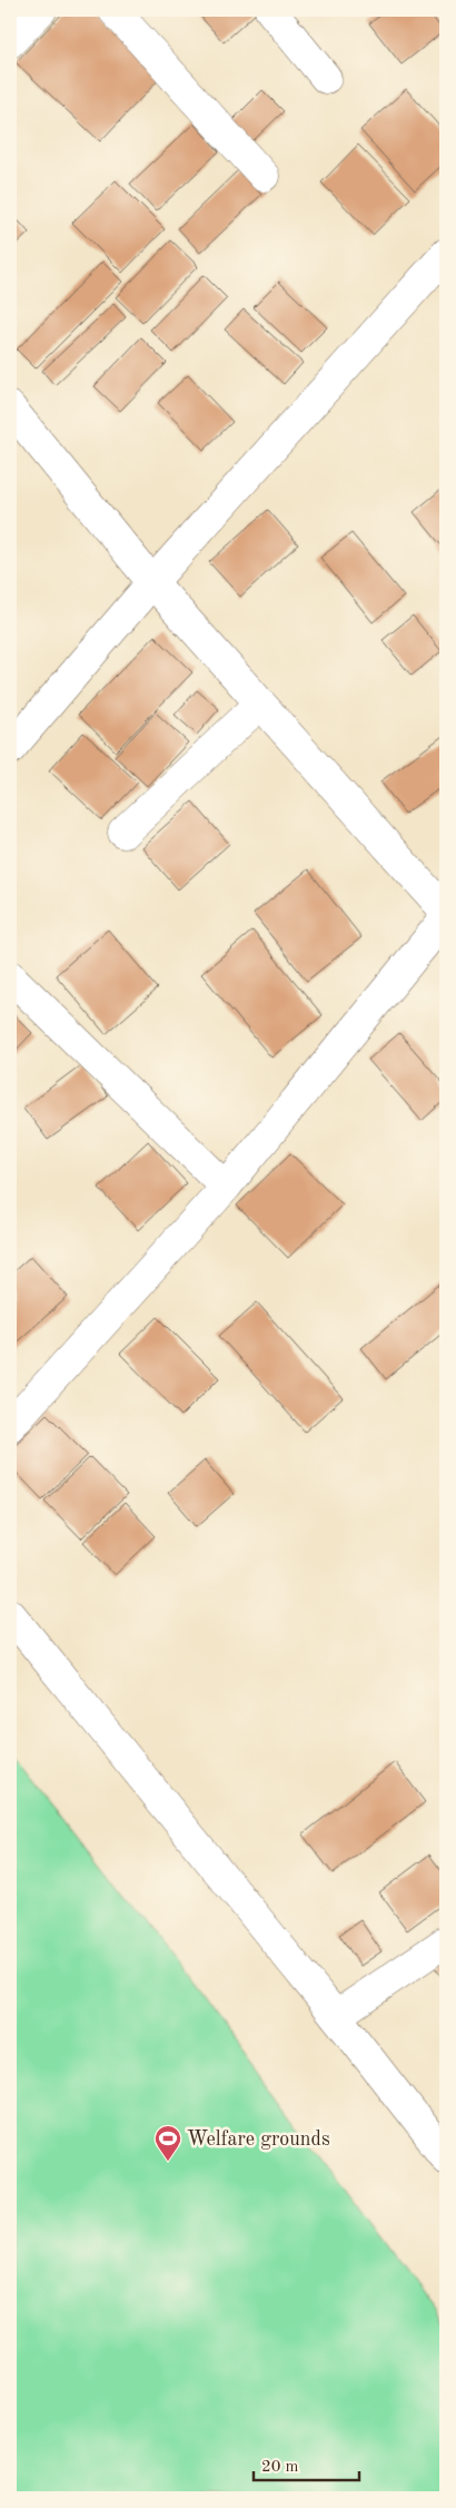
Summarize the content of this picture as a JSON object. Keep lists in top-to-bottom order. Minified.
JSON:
{"places":{"sports":["Welfare grounds"]},"scale_bar":"20 m"}
